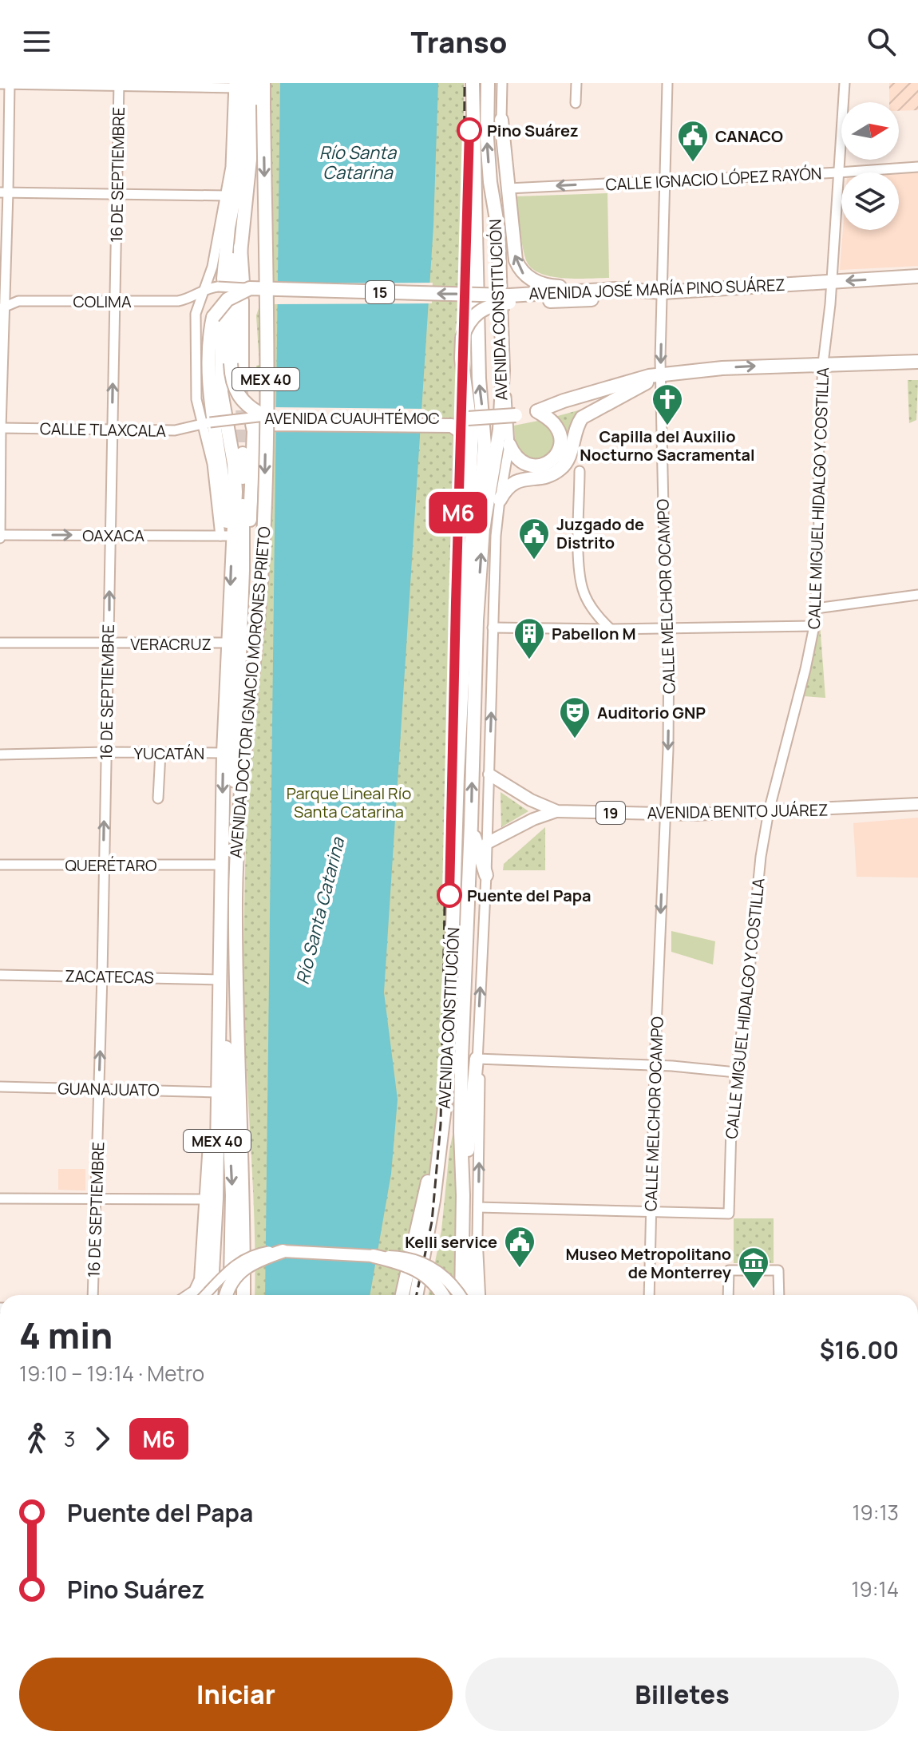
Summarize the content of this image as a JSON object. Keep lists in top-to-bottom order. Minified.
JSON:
{"streets":{"highway":["AVENIDA JOSÉ MARÍA PINO SUÁREZ","15","AVENIDA CONSTITUCIÓN","MEX 40","AVENIDA CUAUHTÉMOC","AVENIDA DOCTOR IGNACIO MORONES PRIETO"],"main road":["AVENIDA BENITO JUÁREZ","19"],"street":["16 DE SEPTIEMBRE","CALLE IGNACIO LÓPEZ RAYÓN","COLIMA","CALLE TLAXCALA","CALLE MIGUEL HIDALGO Y COSTILLA","OAXACA","CALLE MELCHOR OCAMPO","VERACRUZ","YUCATÁN","QUERÉTARO","ZACATECAS","GUANAJUATO"]},"crossings":[["16 DE SEPTIEMBRE","COLIMA"],["16 DE SEPTIEMBRE","CALLE TLAXCALA"],["16 DE SEPTIEMBRE","OAXACA"],["16 DE SEPTIEMBRE","VERACRUZ"],["16 DE SEPTIEMBRE","YUCATÁN"],["16 DE SEPTIEMBRE","QUERÉTARO"],["16 DE SEPTIEMBRE","ZACATECAS"],["16 DE SEPTIEMBRE","GUANAJUATO"],["CALLE IGNACIO LÓPEZ RAYÓN","CALLE MIGUEL HIDALGO Y COSTILLA"],["CALLE IGNACIO LÓPEZ RAYÓN","CALLE MELCHOR OCAMPO"],["AVENIDA JOSÉ MARÍA PINO SUÁREZ","15"],["AVENIDA JOSÉ MARÍA PINO SUÁREZ","COLIMA"],["AVENIDA JOSÉ MARÍA PINO SUÁREZ","CALLE MIGUEL HIDALGO Y COSTILLA"],["AVENIDA JOSÉ MARÍA PINO SUÁREZ","CALLE MELCHOR OCAMPO"],["15","CALLE MELCHOR OCAMPO"],["MEX 40","AVENIDA CUAUHTÉMOC"],["MEX 40","AVENIDA DOCTOR IGNACIO MORONES PRIETO"],["MEX 40","YUCATÁN"],["AVENIDA CUAUHTÉMOC","CALLE TLAXCALA"],["AVENIDA CUAUHTÉMOC","CALLE MIGUEL HIDALGO Y COSTILLA"],["AVENIDA CUAUHTÉMOC","CALLE MELCHOR OCAMPO"],["CALLE MIGUEL HIDALGO Y COSTILLA","CALLE MELCHOR OCAMPO"],["CALLE MIGUEL HIDALGO Y COSTILLA","AVENIDA BENITO JUÁREZ"],["CALLE MELCHOR OCAMPO","AVENIDA BENITO JUÁREZ"],["VERACRUZ","AVENIDA DOCTOR IGNACIO MORONES PRIETO"],["AVENIDA DOCTOR IGNACIO MORONES PRIETO","YUCATÁN"],["AVENIDA DOCTOR IGNACIO MORONES PRIETO","QUERÉTARO"],["AVENIDA DOCTOR IGNACIO MORONES PRIETO","ZACATECAS"],["AVENIDA DOCTOR IGNACIO MORONES PRIETO","GUANAJUATO"]],"one_way":["16 DE SEPTIEMBRE","CALLE IGNACIO LÓPEZ RAYÓN","AVENIDA JOSÉ MARÍA PINO SUÁREZ","OAXACA","CALLE MELCHOR OCAMPO"],"water":["Río Santa Catarina"],"parks":["Parque Lineal Río Santa Catarina"],"places":{"other":["Pino Suárez","Puente del Papa"],"public building":["CANACO","Juzgado de Distrito","Kelli service"],"church":["Capilla del Auxilio Nocturno Sacramental"],"building":["Pabellon M"],"theatre":["Auditorio GNP"],"museum":["Museo Metropolitano de Monterrey"]},"lines":["metro line M6"],"north":"right","page":{"header":"Transo","on_map":"M6","heading":["4 min","19:10 – 19:14 · Metro","$16.00"],"legs":["3","M6"],"list":[{"name":"Puente del Papa","value":"19:13"},{"name":"Pino Suárez","value":"19:14"}],"buttons":["Iniciar","Billetes"]}}
